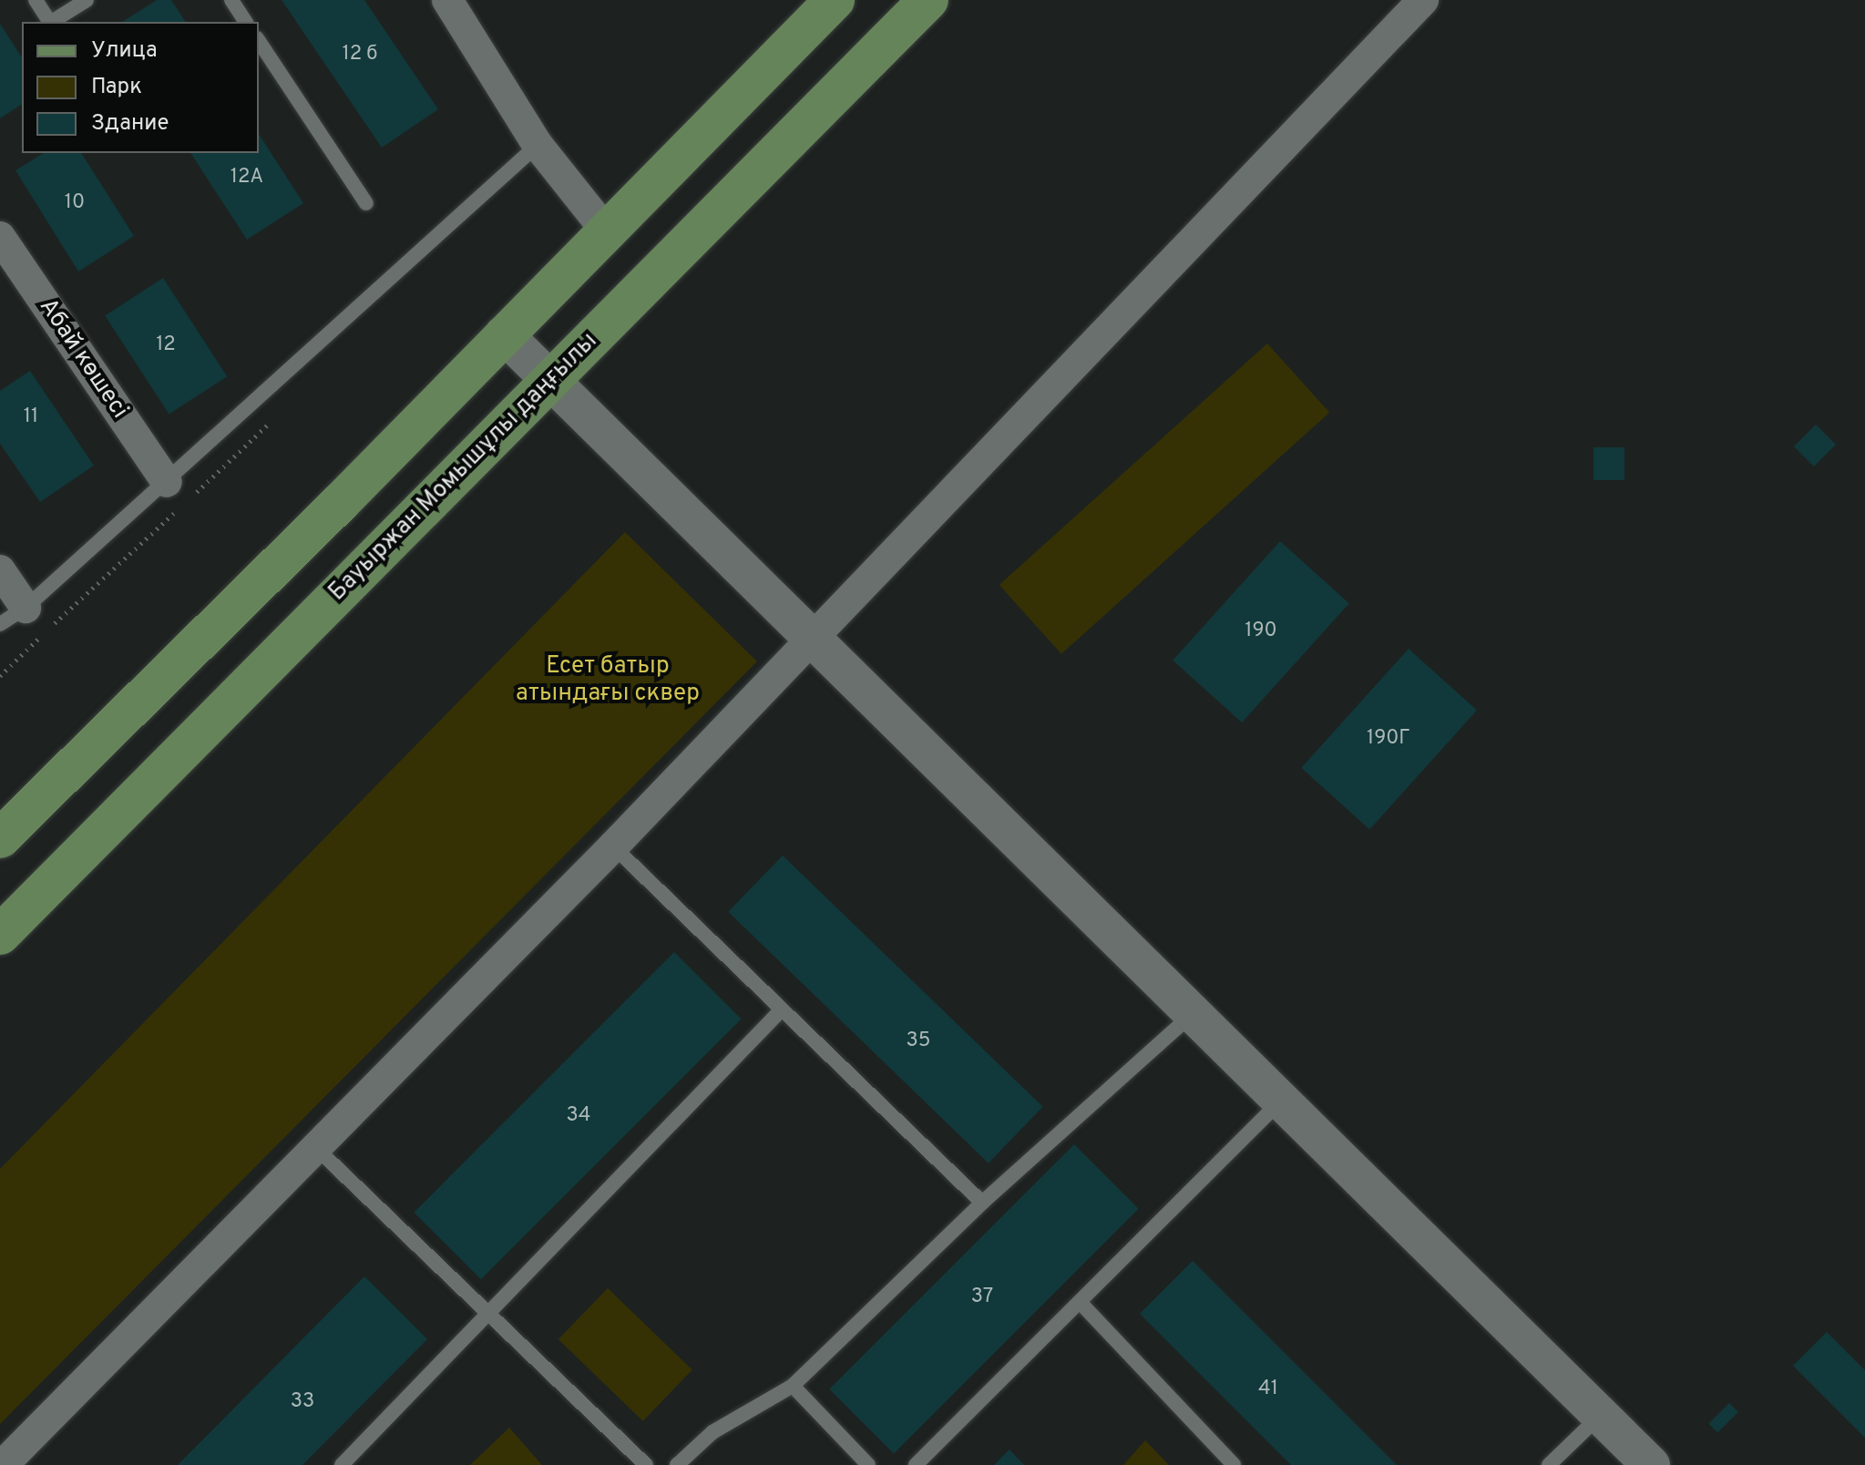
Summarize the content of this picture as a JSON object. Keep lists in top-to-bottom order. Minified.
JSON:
{"streets":{"main road":["Бауыржан Момышұлы даңғылы"],"street":["Абай көшесі"]},"parks":["Есет батыр атындағы сквер"],"house_numbers":["12 б","12А","10","12","11","190","190Г","35","34","37","41","33"],"legend":["Улица","Парк","Здание"]}
